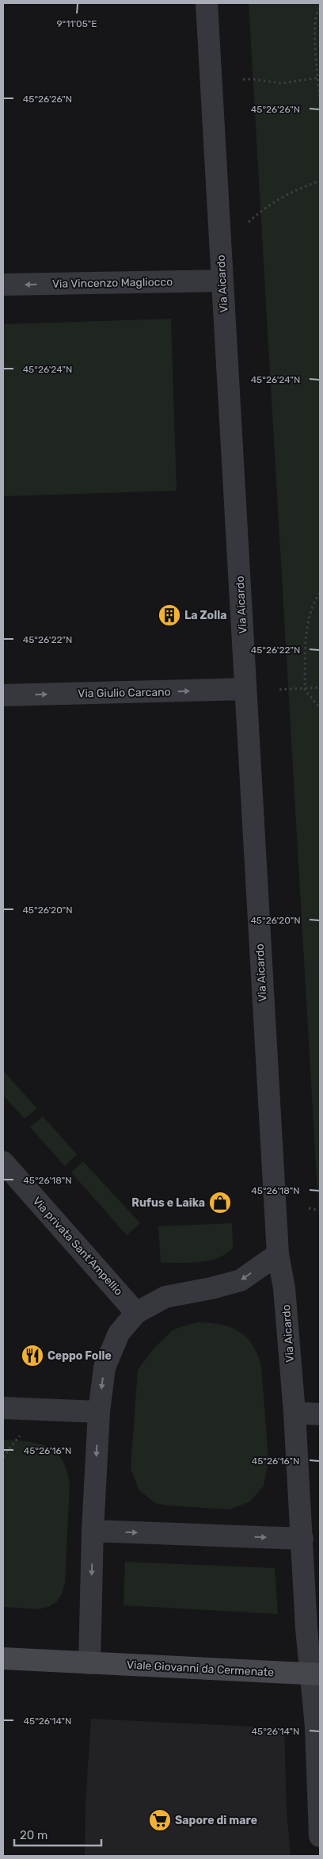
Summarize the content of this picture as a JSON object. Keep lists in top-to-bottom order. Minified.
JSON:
{"streets":{"main road":["Viale Giovanni da Cermenate"],"street":["Via Vincenzo Magliocco","Via Aicardo","Via Giulio Carcano","Via privata Sant'Ampellio"]},"crossings":[["Via Vincenzo Magliocco","Via Aicardo"],["Via Aicardo","Via Giulio Carcano"]],"one_way":["Via Vincenzo Magliocco","Via Giulio Carcano"],"places":{"building":["La Zolla"],"shop":["Rufus e Laika"],"restaurant":["Ceppo Folle"],"supermarket":["Sapore di mare"]},"scale_bar":"20 m","coordinates":["9°11'05\"E","45°26'26\"N","45°26'24\"N","45°26'22\"N","45°26'20\"N","45°26'18\"N","45°26'16\"N","45°26'14\"N"]}
